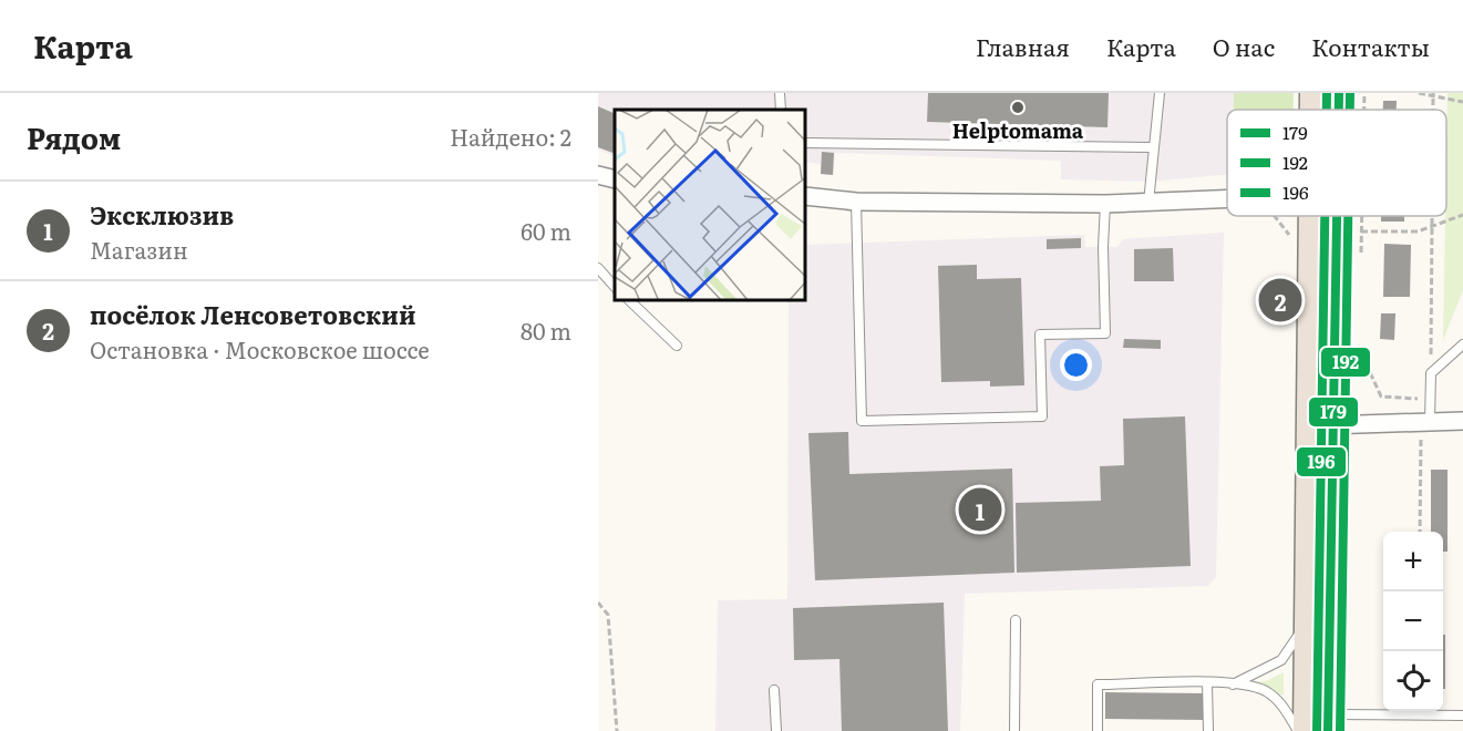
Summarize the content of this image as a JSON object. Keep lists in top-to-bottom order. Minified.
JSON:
{"places":["Helptomama"],"lines":["transit line 179","transit line 192","transit line 196"],"legend":["179","192","196"],"page":{"header":"Карта","nav":["Главная","Карта","О нас","Контакты"],"heading":["Рядом","Найдено: 2"],"list":[{"mark":"1","name":"Эксклюзив","note":"Магазин","value":"60 m"},{"mark":"2","name":"посёлок Ленсоветовский","note":"Остановка · Московское шоссе","value":"80 m"}],"pins":["2","1"],"map_buttons":["+","−"]}}
